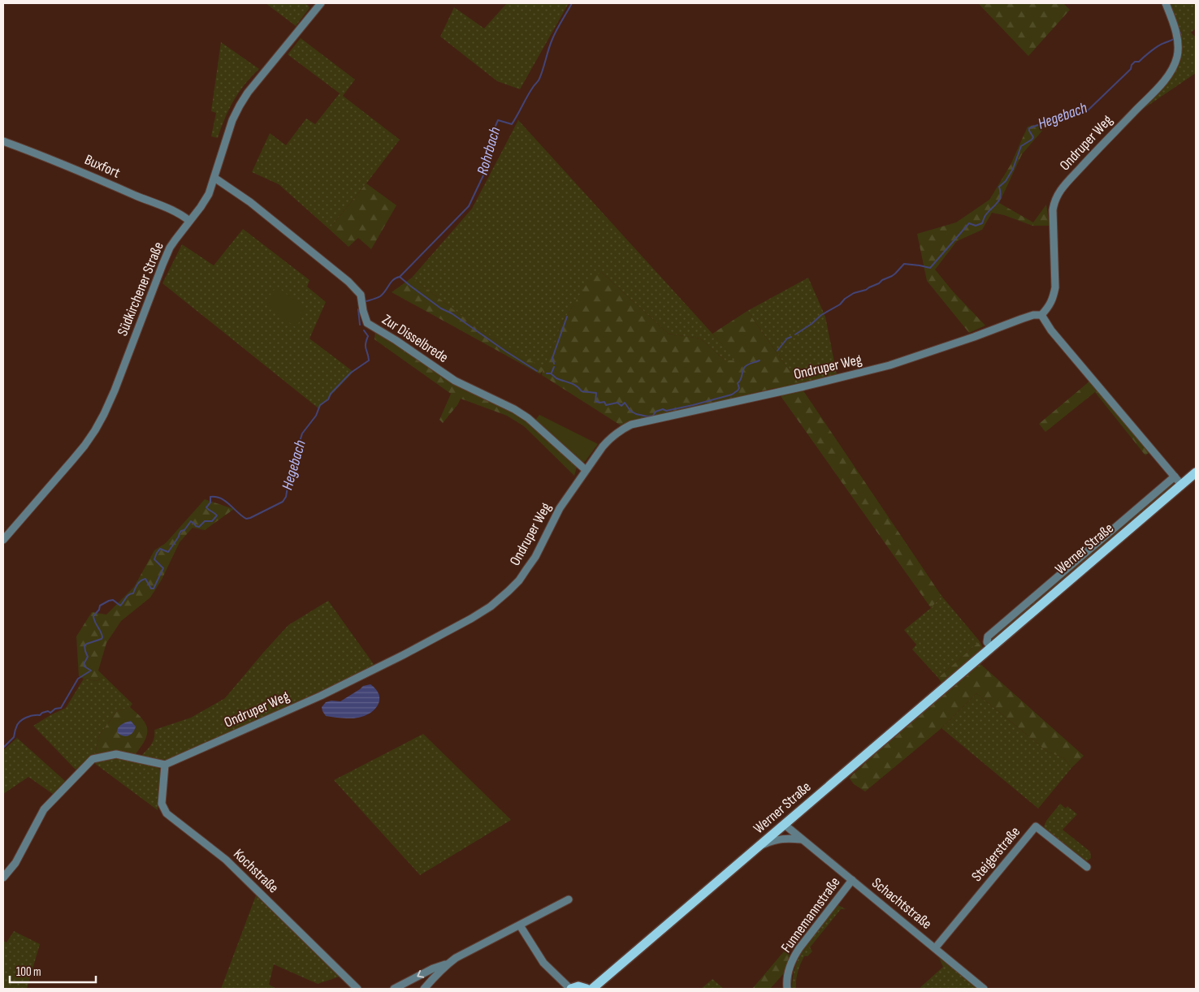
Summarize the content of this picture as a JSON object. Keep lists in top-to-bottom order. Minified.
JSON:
{"streets":{"main road":["Werner Straße"],"street":["Ondruper Weg","Buxfort","Südkirchener Straße","Zur Disselbrede","Steigerstraße","Kochstraße","Schachtstraße","Funnemannstraße"]},"crossings":[["Ondruper Weg","Zur Disselbrede"],["Ondruper Weg","Kochstraße"],["Buxfort","Südkirchener Straße"],["Südkirchener Straße","Zur Disselbrede"],["Werner Straße","Schachtstraße"],["Steigerstraße","Schachtstraße"],["Schachtstraße","Funnemannstraße"]],"water":["Hegebach","Rohrbach"],"scale_bar":"100 m"}
